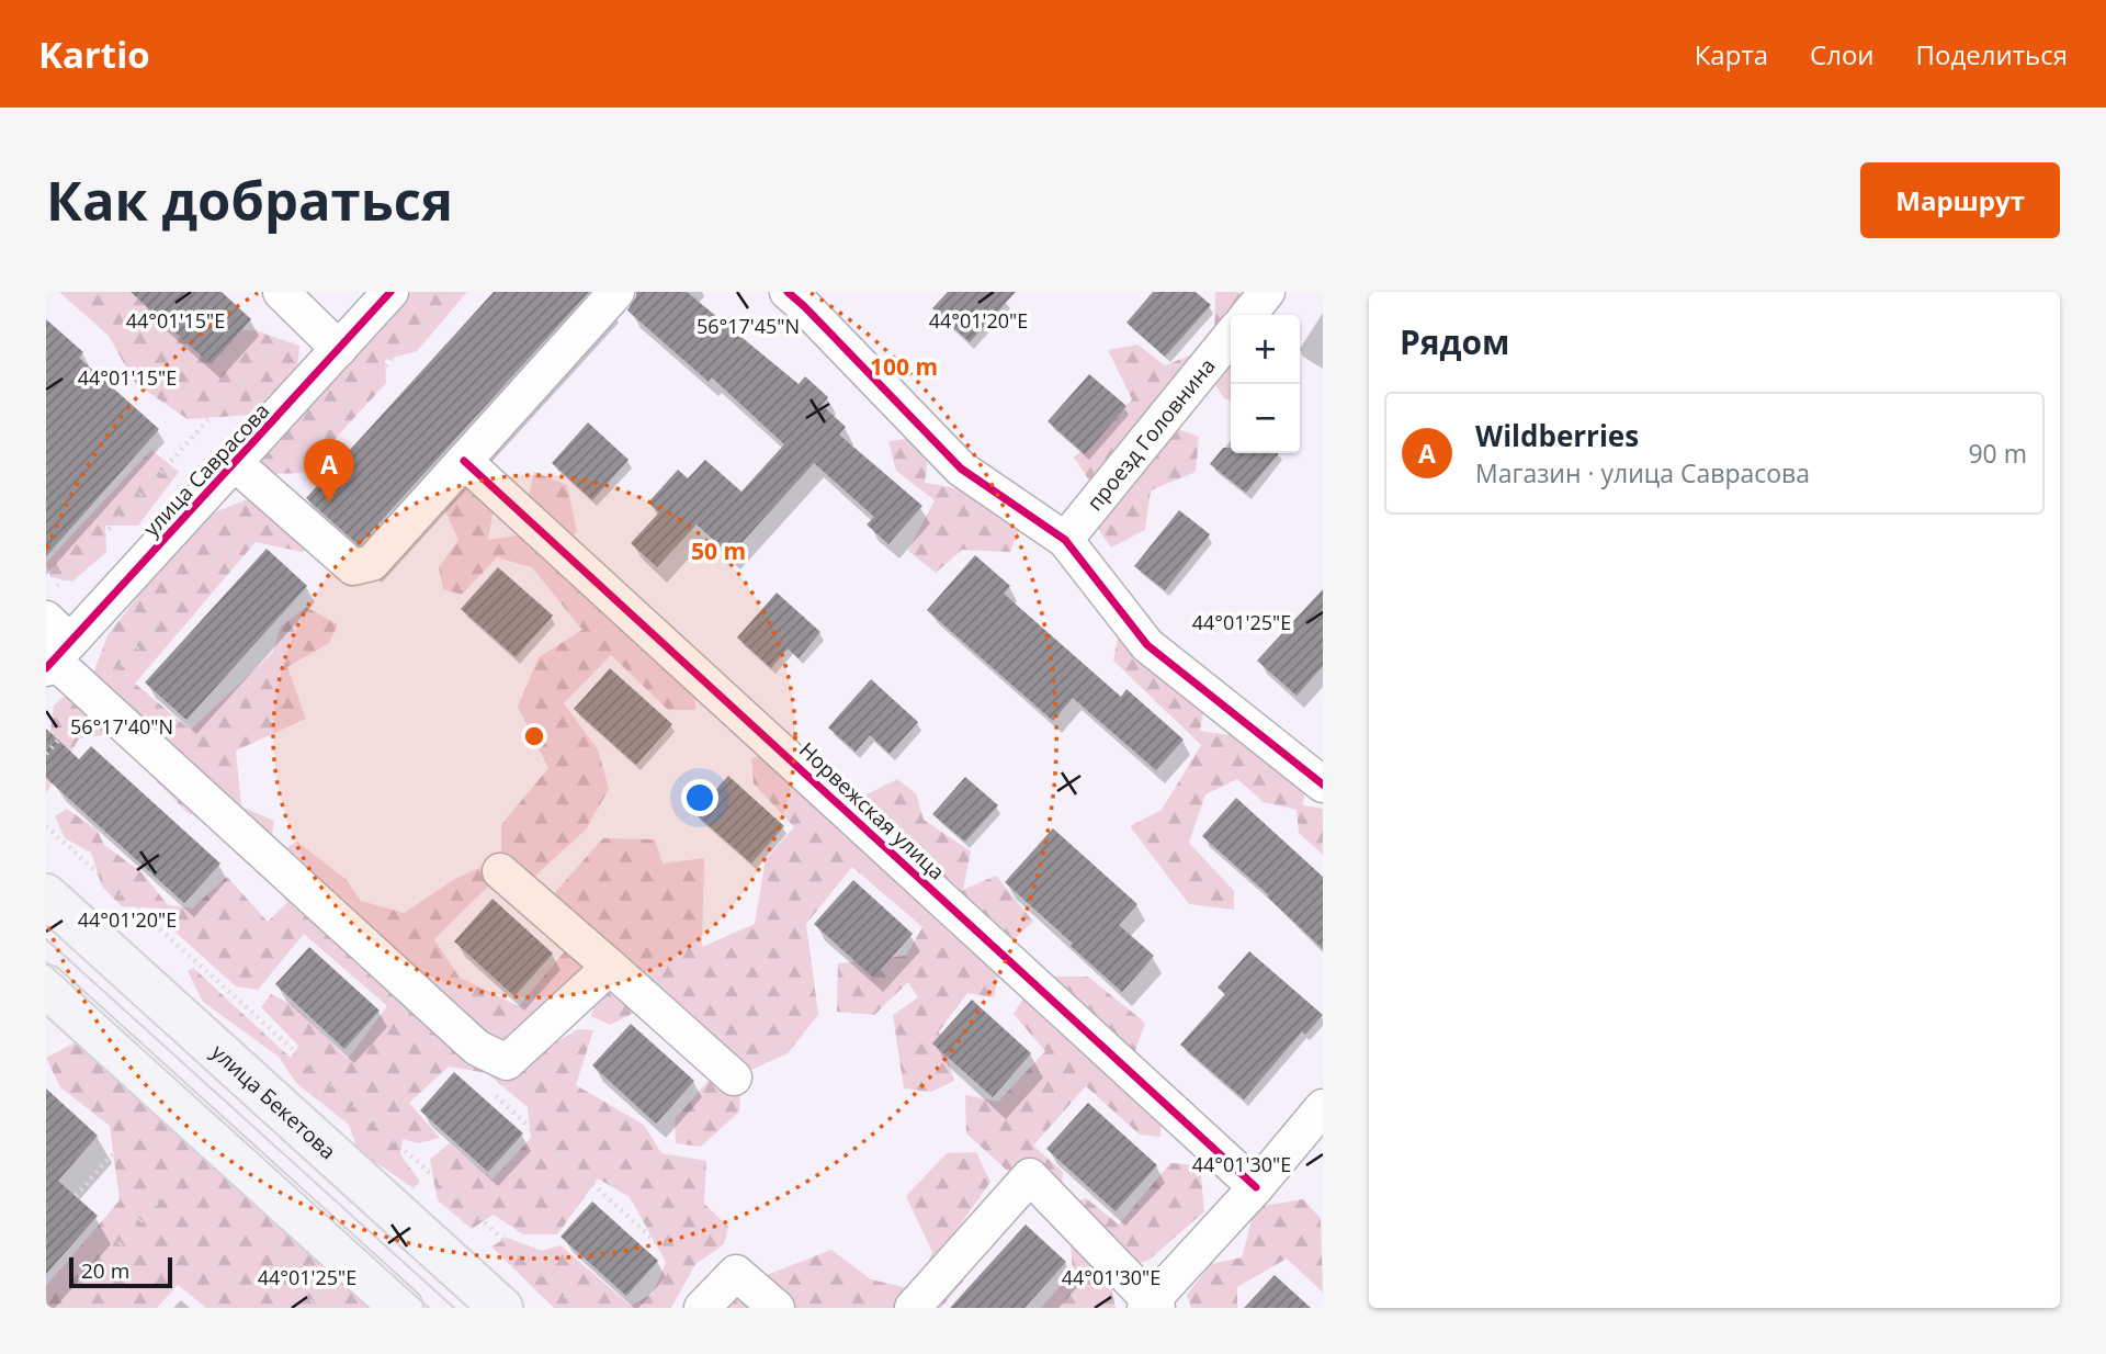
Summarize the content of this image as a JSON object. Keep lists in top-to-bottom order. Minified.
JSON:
{"streets":{"main road":["улица Бекетова"],"street":["проезд Головнина","улица Саврасова","Норвежская улица"]},"scale_bar":"20 m","page":{"header":"Kartio","nav":["Карта","Слои","Поделиться"],"buttons":"Маршрут","title":"Как добраться","heading":"Рядом","map_buttons":["+","−"],"list":[{"mark":"A","name":"Wildberries","note":"Магазин · улица Саврасова","value":"90 m"}],"pins":"A","scale":"20 m"},"coordinates":["44°01'15\"E","44°01'20\"E","56°17'45\"N","44°01'25\"E","56°17'40\"N","44°01'30\"E"],"rings":["100 m","50 m"]}
